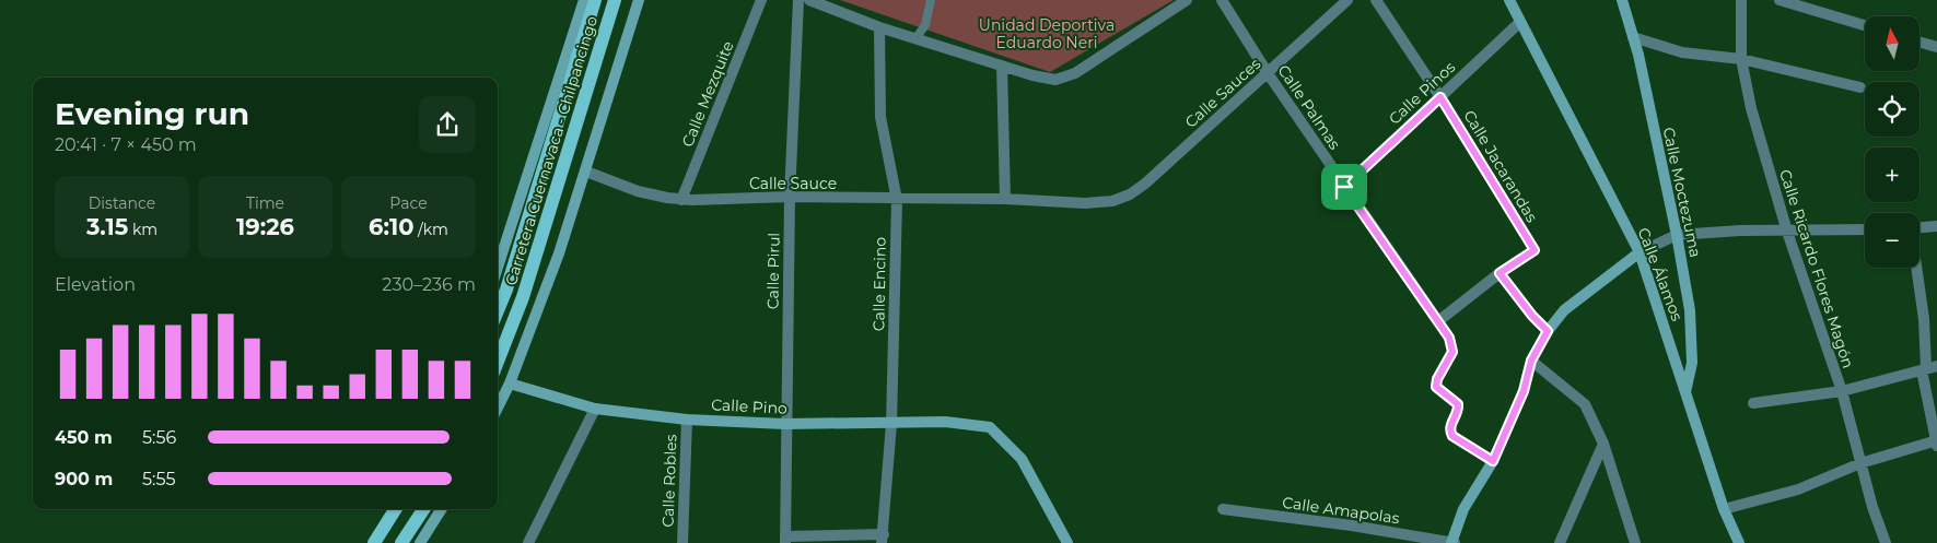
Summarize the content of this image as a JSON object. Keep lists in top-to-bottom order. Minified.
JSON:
{"streets":{"main road":["Carretera Cuernavaca - Chilpancingo","Calle Moctezuma","Calle Álamos","Calle Pino"],"street":["Calle Sauces","Calle Pinos","Calle Mezquite","Calle Palmas","Calle Jacarandas","Calle Sauce","Calle Ricardo Flores Magón","Calle Pirul","Calle Encino","Calle Robles","Calle Amapolas"]},"crossings":[["Calle Sauces","Calle Palmas"],["Calle Sauces","Calle Sauce"],["Calle Pinos","Calle Palmas"],["Calle Pinos","Calle Jacarandas"],["Calle Pinos","Calle Álamos"],["Calle Mezquite","Calle Sauce"],["Calle Sauce","Calle Pirul"],["Calle Sauce","Calle Encino"],["Calle Moctezuma","Calle Álamos"],["Calle Pirul","Calle Pino"],["Calle Encino","Calle Pino"],["Calle Pino","Calle Robles"]],"parks":["Unidad Deportiva Eduardo Neri"],"north":"top","page":{"map_buttons":["+","−"],"heading":["Evening run","20:41 · 7 × 450 m"],"stats":[["Distance","3.15 km"],["Time","19:26"],["Pace","6:10 /km"]],"chart":["Elevation","230–236 m"],"list":[{"name":"450 m","note":"5:56"},{"name":"900 m","note":"5:55"}]}}
